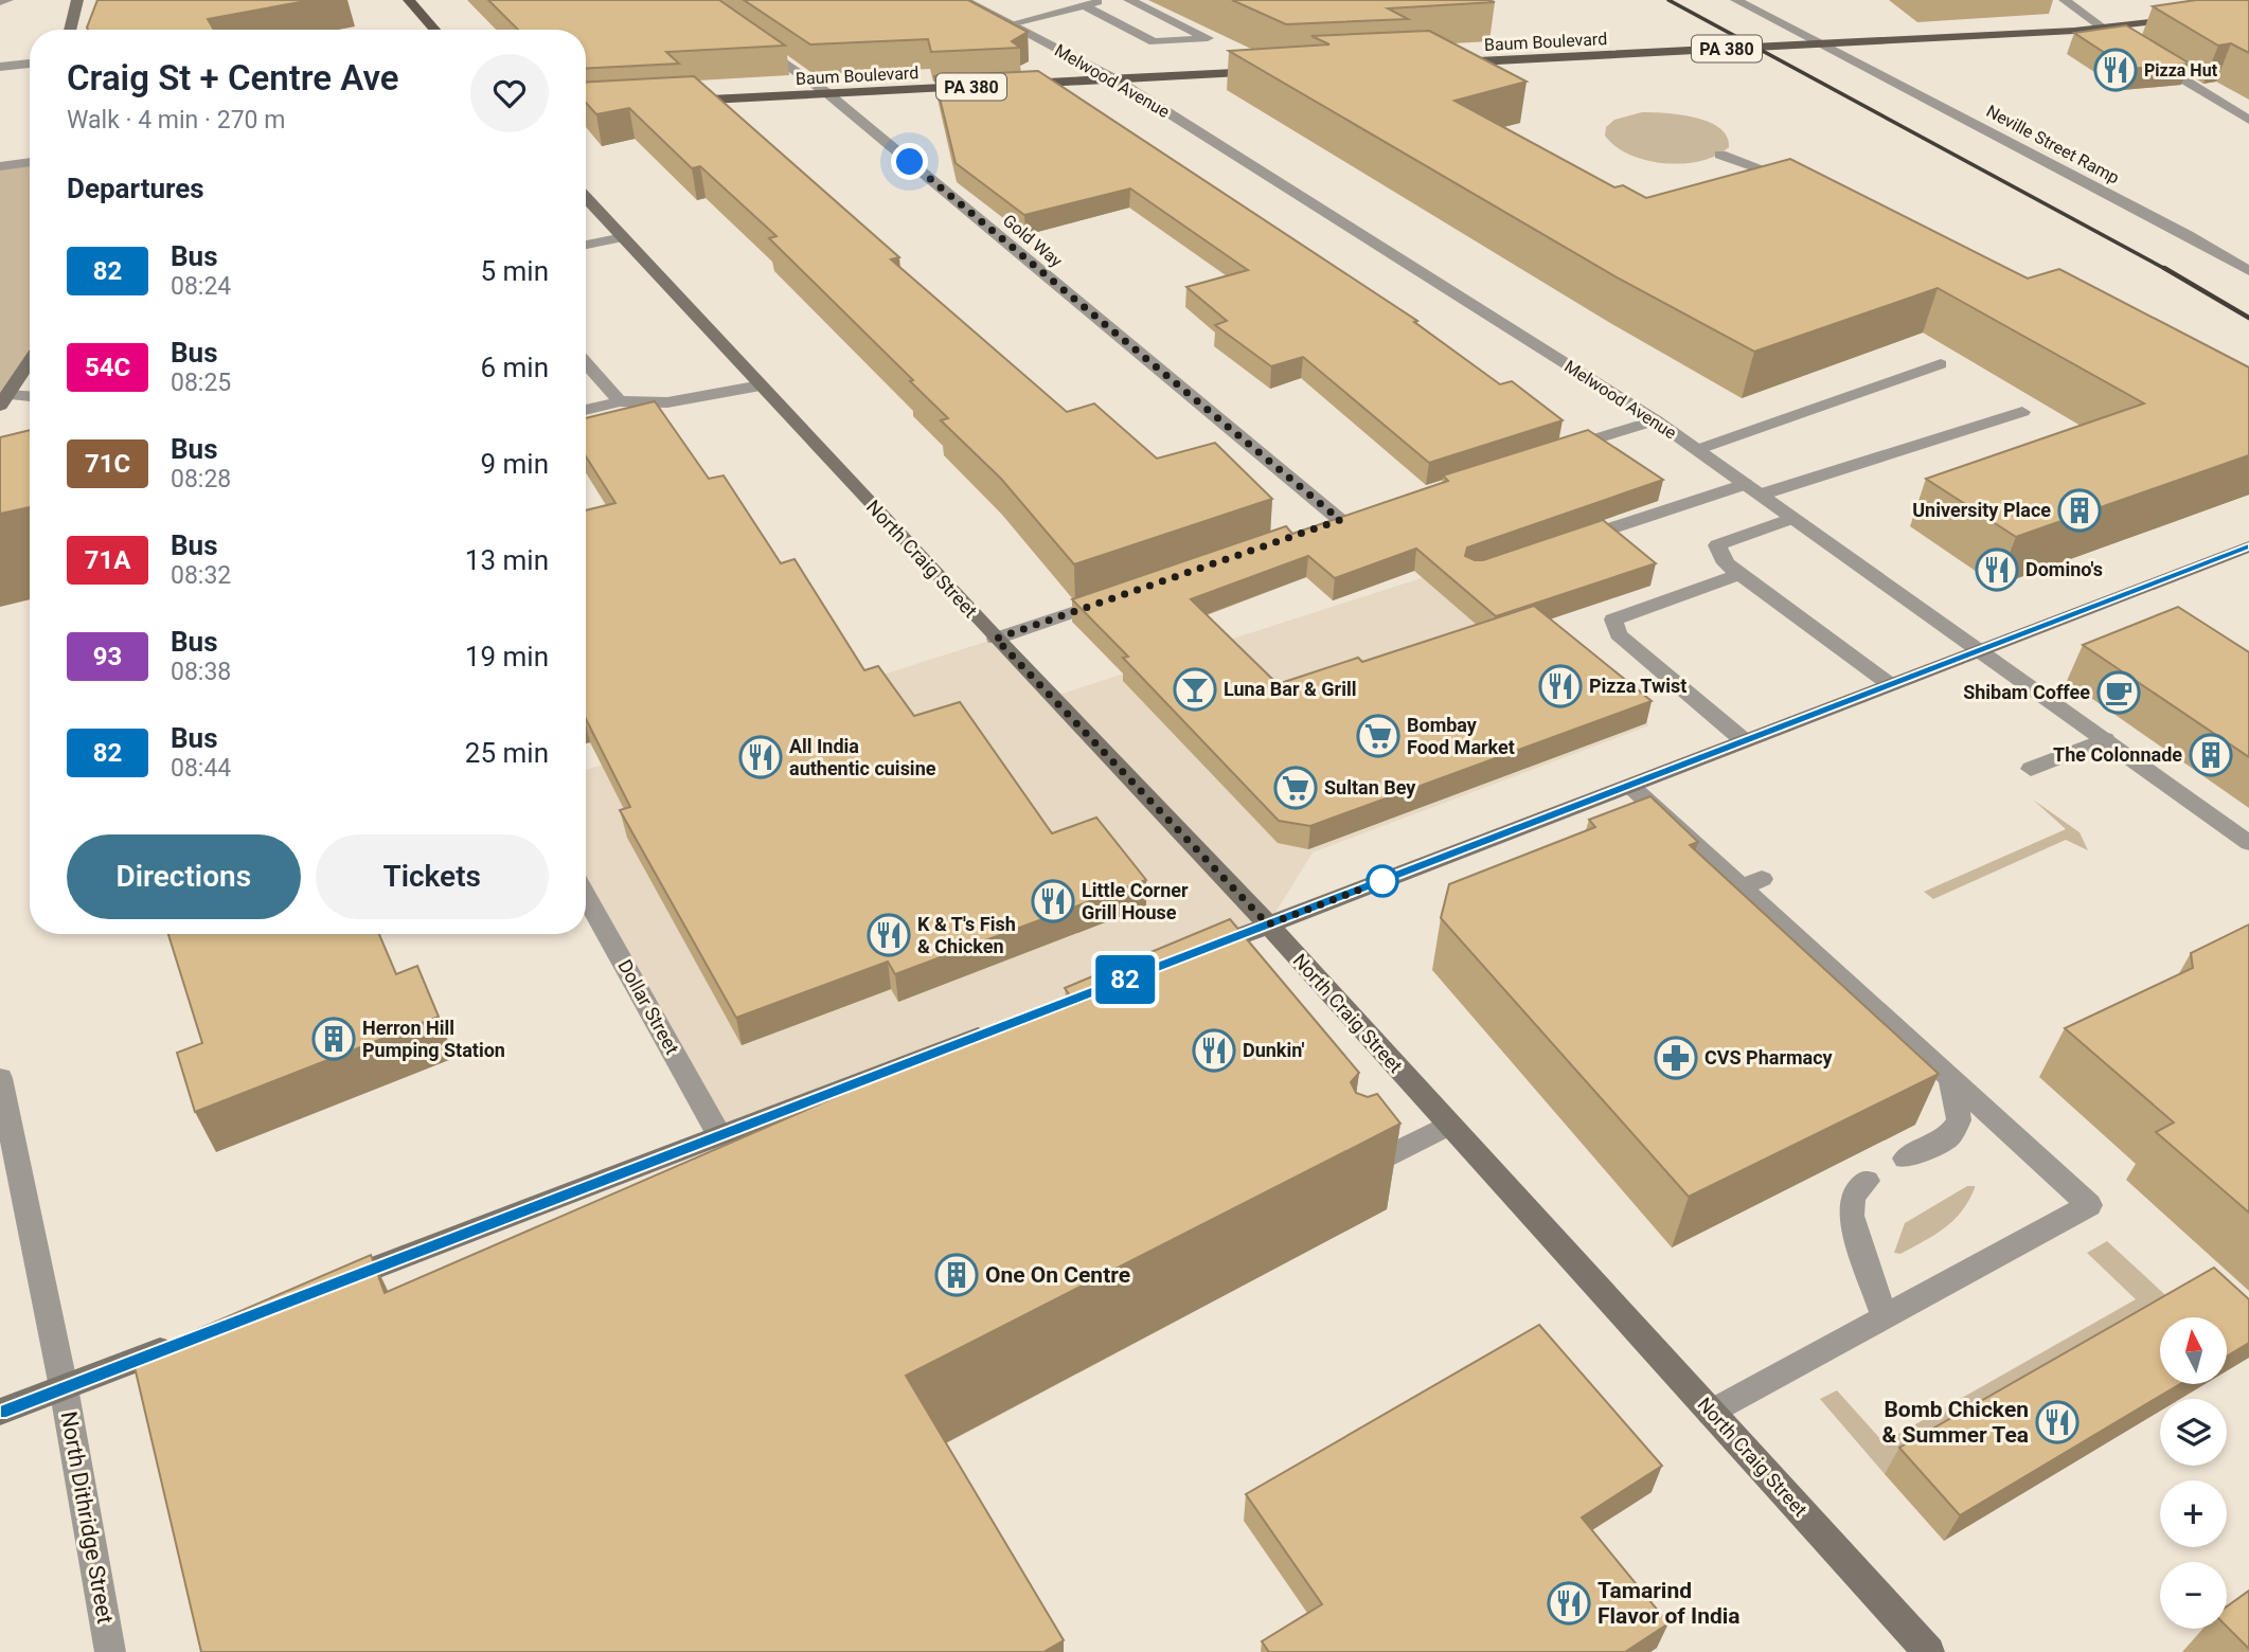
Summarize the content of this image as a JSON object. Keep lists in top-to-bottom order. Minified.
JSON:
{"streets":{"main road":["Baum Boulevard","PA 380","North Craig Street"],"street":["Melwood Avenue","Neville Street Ramp","Gold Way","Dollar Street","North Dithridge Street"]},"crossings":[["Baum Boulevard","Gold Way"],["PA 380","Melwood Avenue"]],"places":{"restaurant":["Pizza Hut","Domino's","Pizza Twist","All India authentic cuisine","Little Corner Grill House","K & T's Fish & Chicken","Dunkin'","Bomb Chicken & Summer Tea","Tamarind Flavor of India"],"building":["University Place","The Colonnade","Herron Hill Pumping Station","One On Centre"],"bar":["Luna Bar & Grill"],"cafe":["Shibam Coffee"],"supermarket":["Bombay Food Market","Sultan Bey"],"pharmacy":["CVS Pharmacy"]},"lines":["bus line 82"],"north":"top","page":{"on_map":"82","heading":[["Craig St + Centre Ave","Walk · 4 min · 270 m"],"Departures"],"list":[{"mark":"82","name":"Bus","note":"08:24","value":"5 min"},{"mark":"54C","name":"Bus","note":"08:25","value":"6 min"},{"mark":"71C","name":"Bus","note":"08:28","value":"9 min"},{"mark":"71A","name":"Bus","note":"08:32","value":"13 min"},{"mark":"93","name":"Bus","note":"08:38","value":"19 min"},{"mark":"82","name":"Bus","note":"08:44","value":"25 min"}],"buttons":["Directions","Tickets"],"map_buttons":["+","−"]}}
